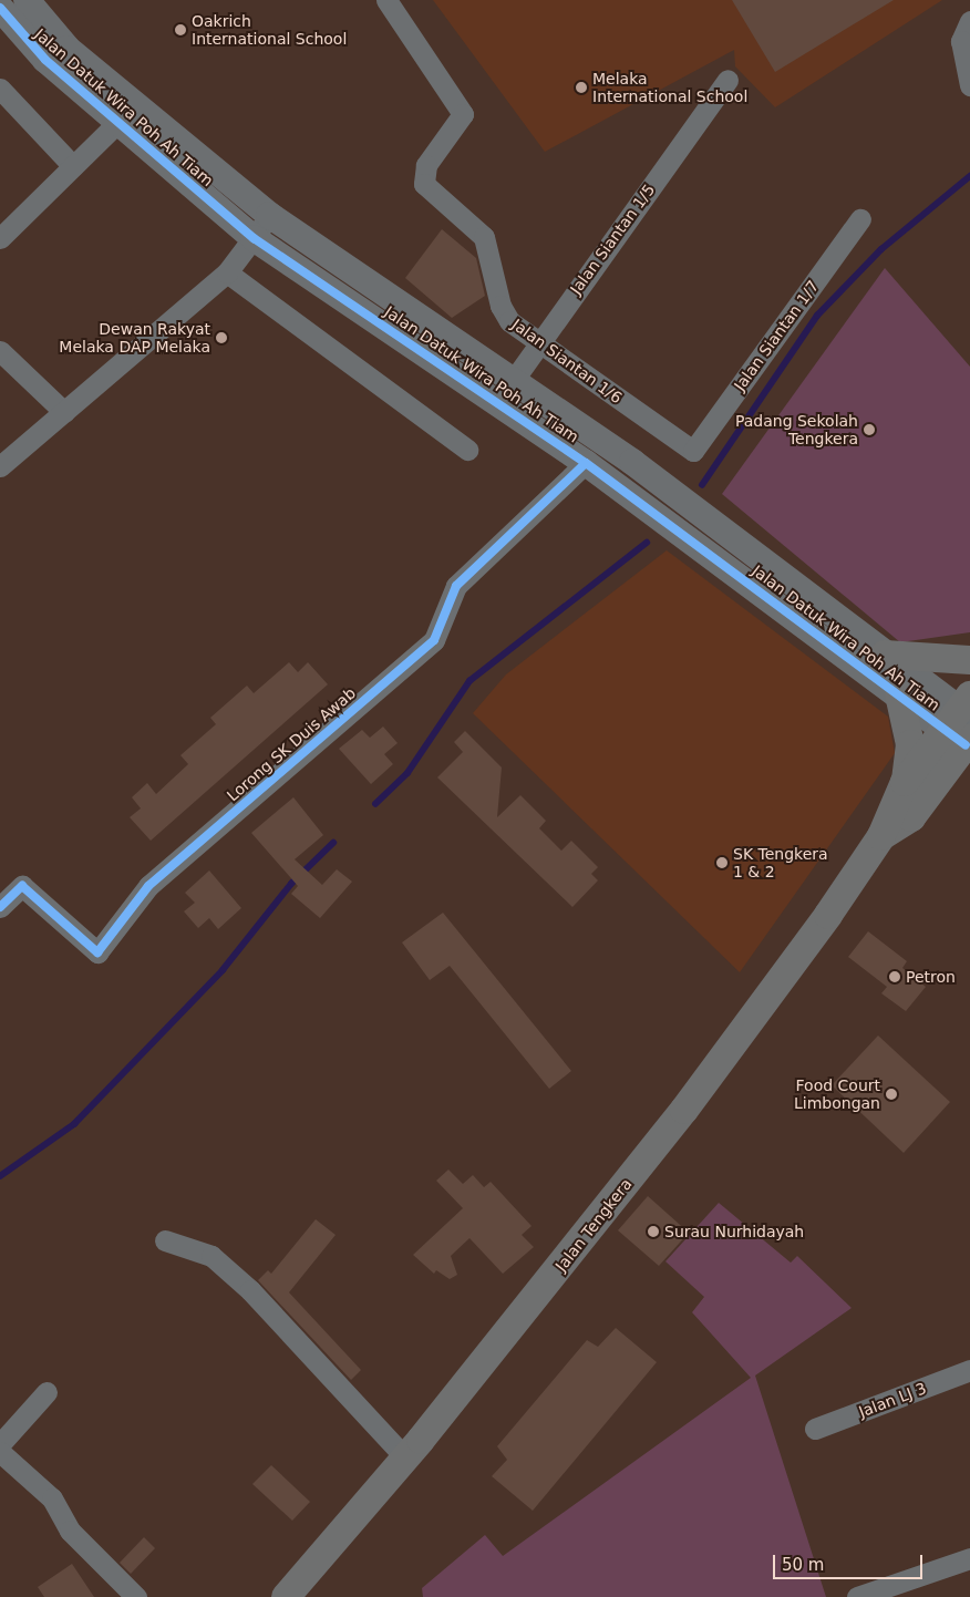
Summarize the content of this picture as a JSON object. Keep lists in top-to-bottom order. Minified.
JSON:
{"streets":{"main road":["Jalan Tengkera"],"street":["Jalan Datuk Wira Poh Ah Tiam","Jalan Siantan 1/5","Jalan Siantan 1/7","Jalan Siantan 1/6","Lorong SK Duis Awab","Jalan LJ 3"]},"crossings":[["Jalan Datuk Wira Poh Ah Tiam","Jalan Siantan 1/5"],["Jalan Datuk Wira Poh Ah Tiam","Lorong SK Duis Awab"],["Jalan Datuk Wira Poh Ah Tiam","Jalan Tengkera"],["Jalan Siantan 1/5","Jalan Siantan 1/6"],["Jalan Siantan 1/7","Jalan Siantan 1/6"]],"places":["Oakrich International School","Melaka International School","Dewan Rakyat Melaka DAP Melaka","Padang Sekolah Tengkera","SK Tengkera 1 & 2","Petron","Food Court Limbongan","Surau Nurhidayah"],"scale_bar":"50 m"}
